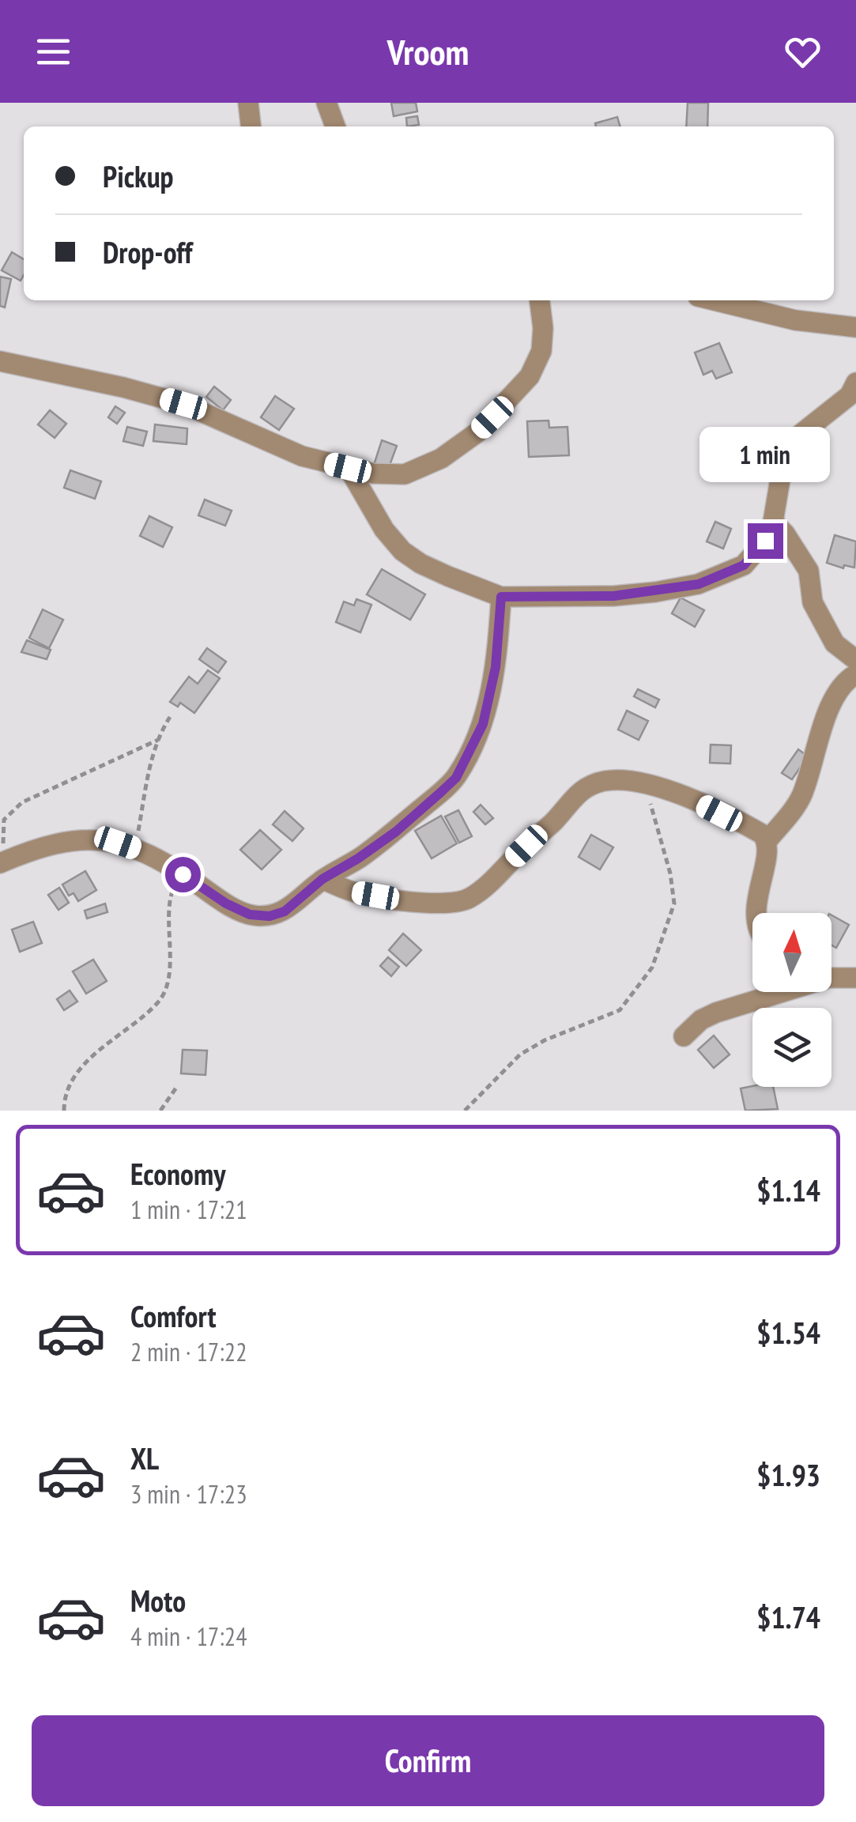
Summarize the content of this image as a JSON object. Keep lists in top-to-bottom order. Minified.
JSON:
{"north":"top","page":{"header":"Vroom","banner":["Pickup","Drop-off"],"bubble":"1 min","list":[{"name":"Economy","note":"1 min · 17:21","value":"$1.14"},{"name":"Comfort","note":"2 min · 17:22","value":"$1.54"},{"name":"XL","note":"3 min · 17:23","value":"$1.93"},{"name":"Moto","note":"4 min · 17:24","value":"$1.74"}],"buttons":"Confirm"}}
